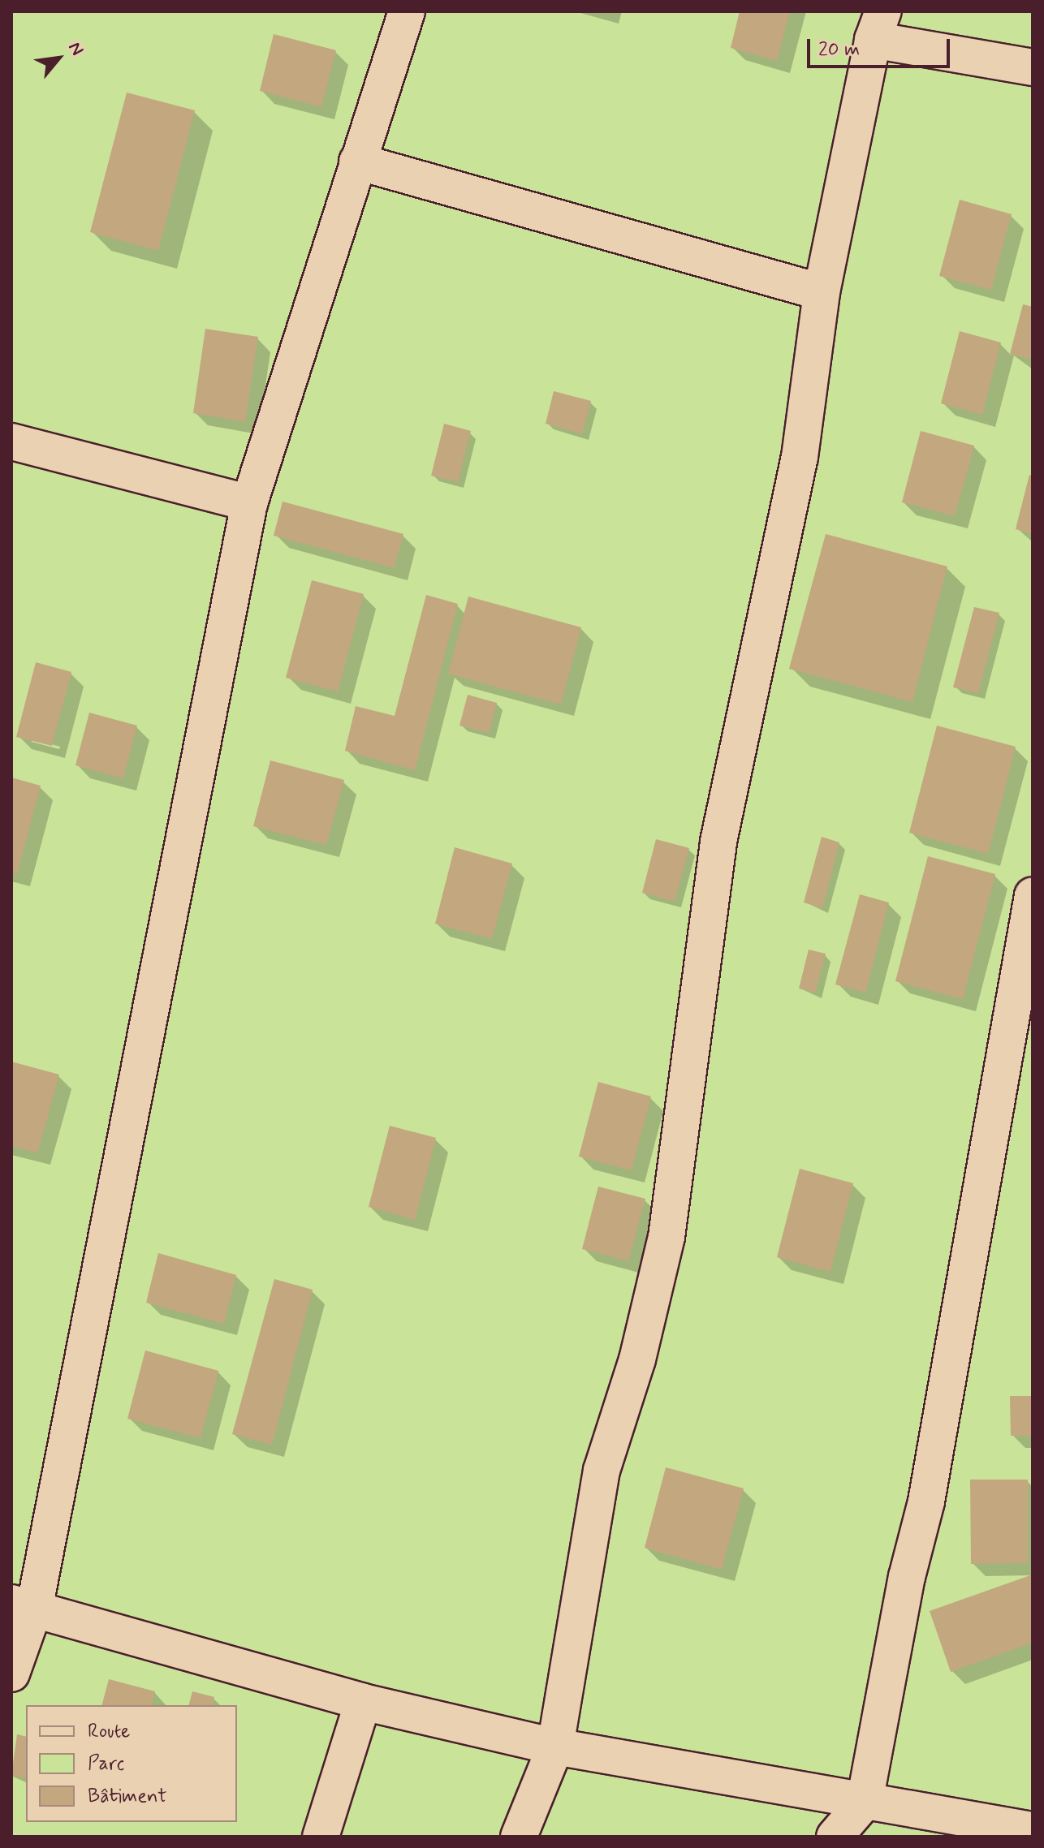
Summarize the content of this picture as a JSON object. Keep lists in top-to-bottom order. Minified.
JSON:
{"legend":["Route","Parc","Bâtiment"],"scale_bar":"20 m","north":"top right"}
